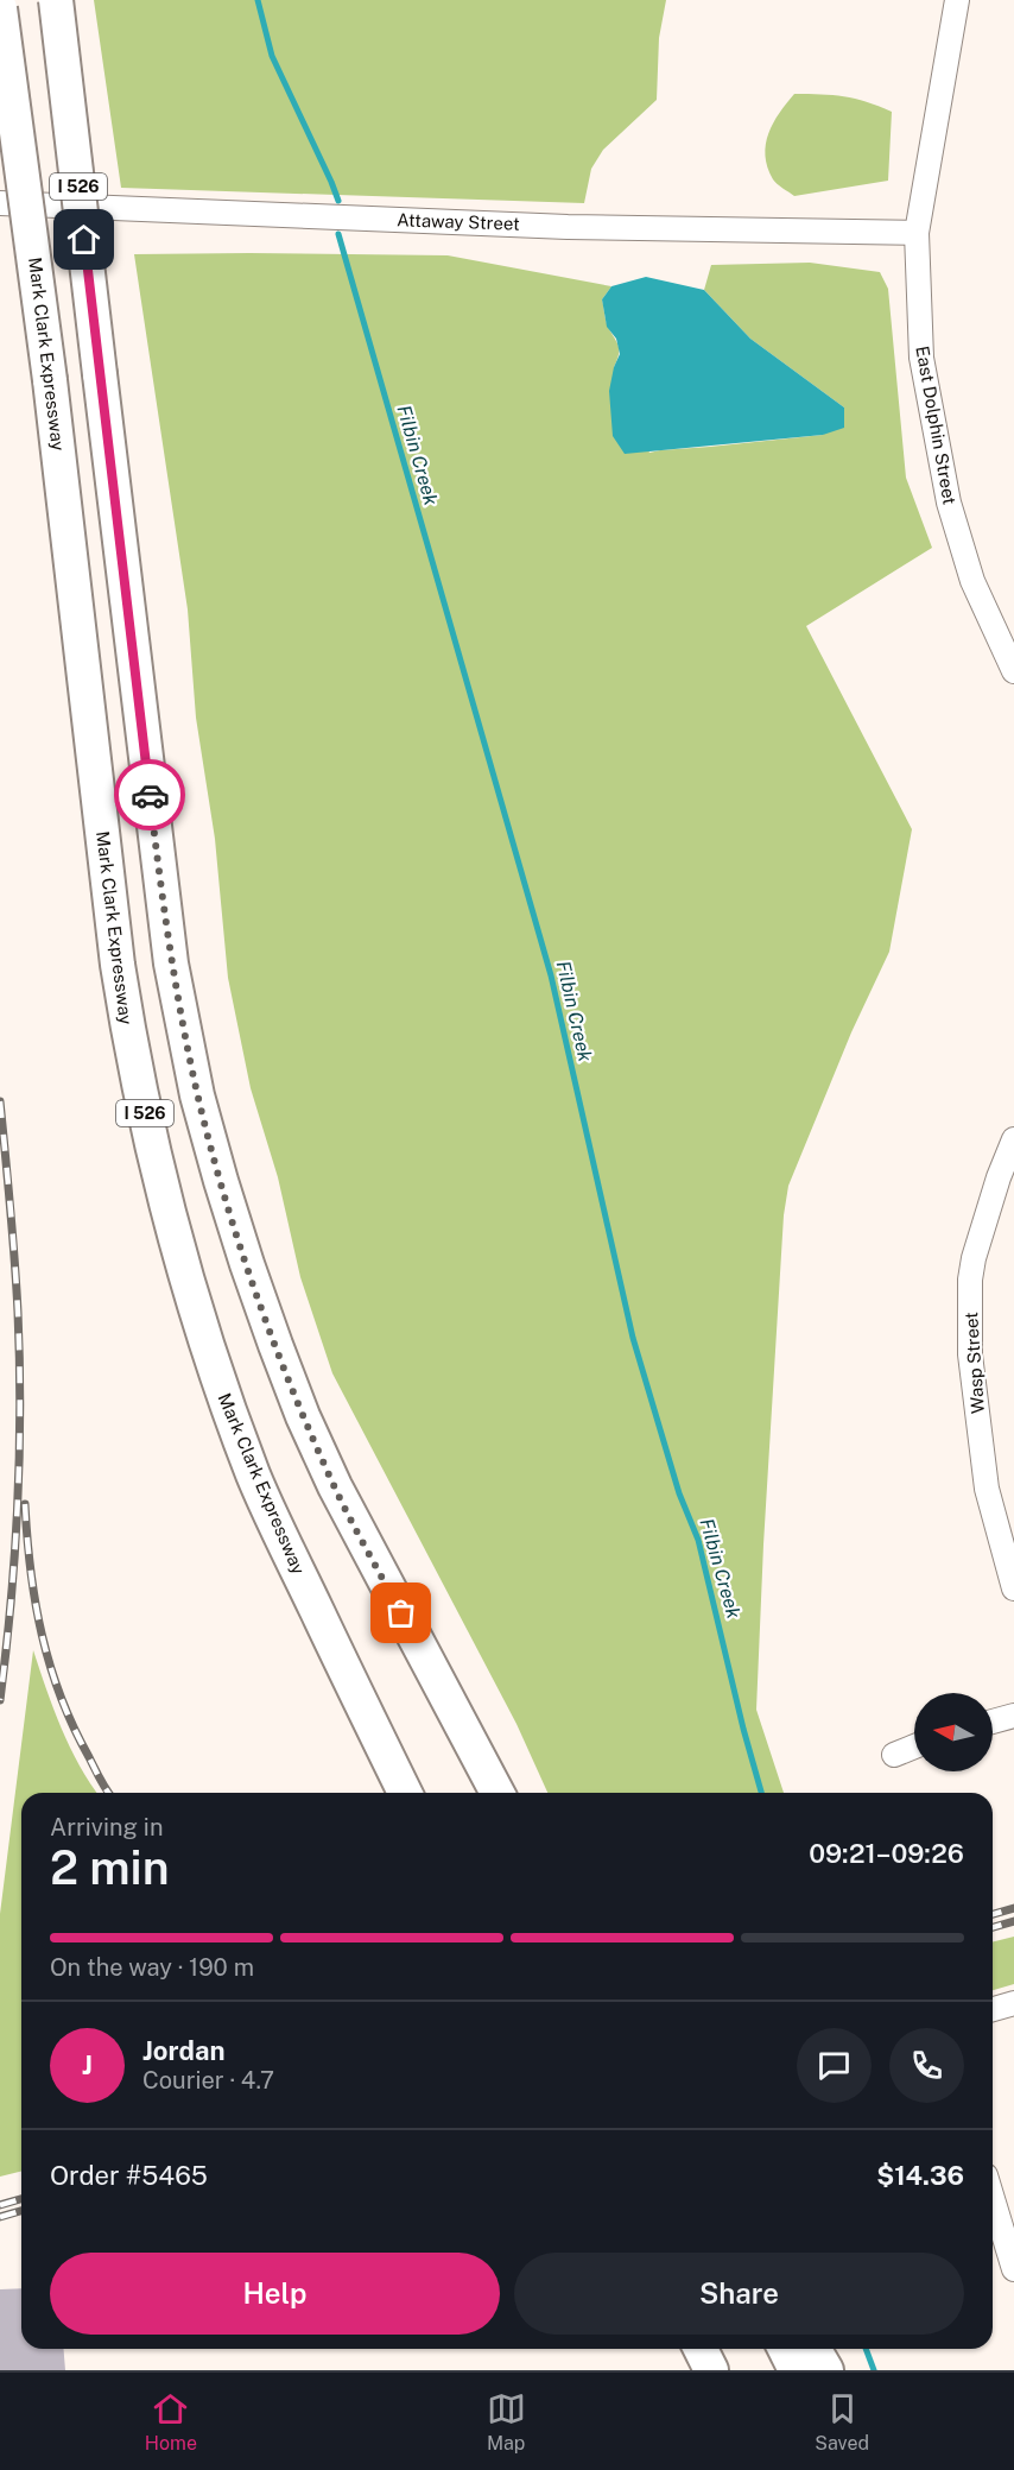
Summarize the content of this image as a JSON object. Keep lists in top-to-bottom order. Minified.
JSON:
{"streets":{"highway":["I 526","Mark Clark Expressway"],"street":["Attaway Street","East Dolphin Street","Wasp Street"]},"crossings":[["Attaway Street","East Dolphin Street"]],"water":["Filbin Creek"],"north":"left","page":{"heading":["2 min","Arriving in","09:21–09:26"],"panel":["Jordan","Courier · 4.7","Order #5465","$14.36"],"bar":"On the way · 190 m","round":"J","buttons":["Help","Share"],"tabs":["Home","Map","Saved"]}}
